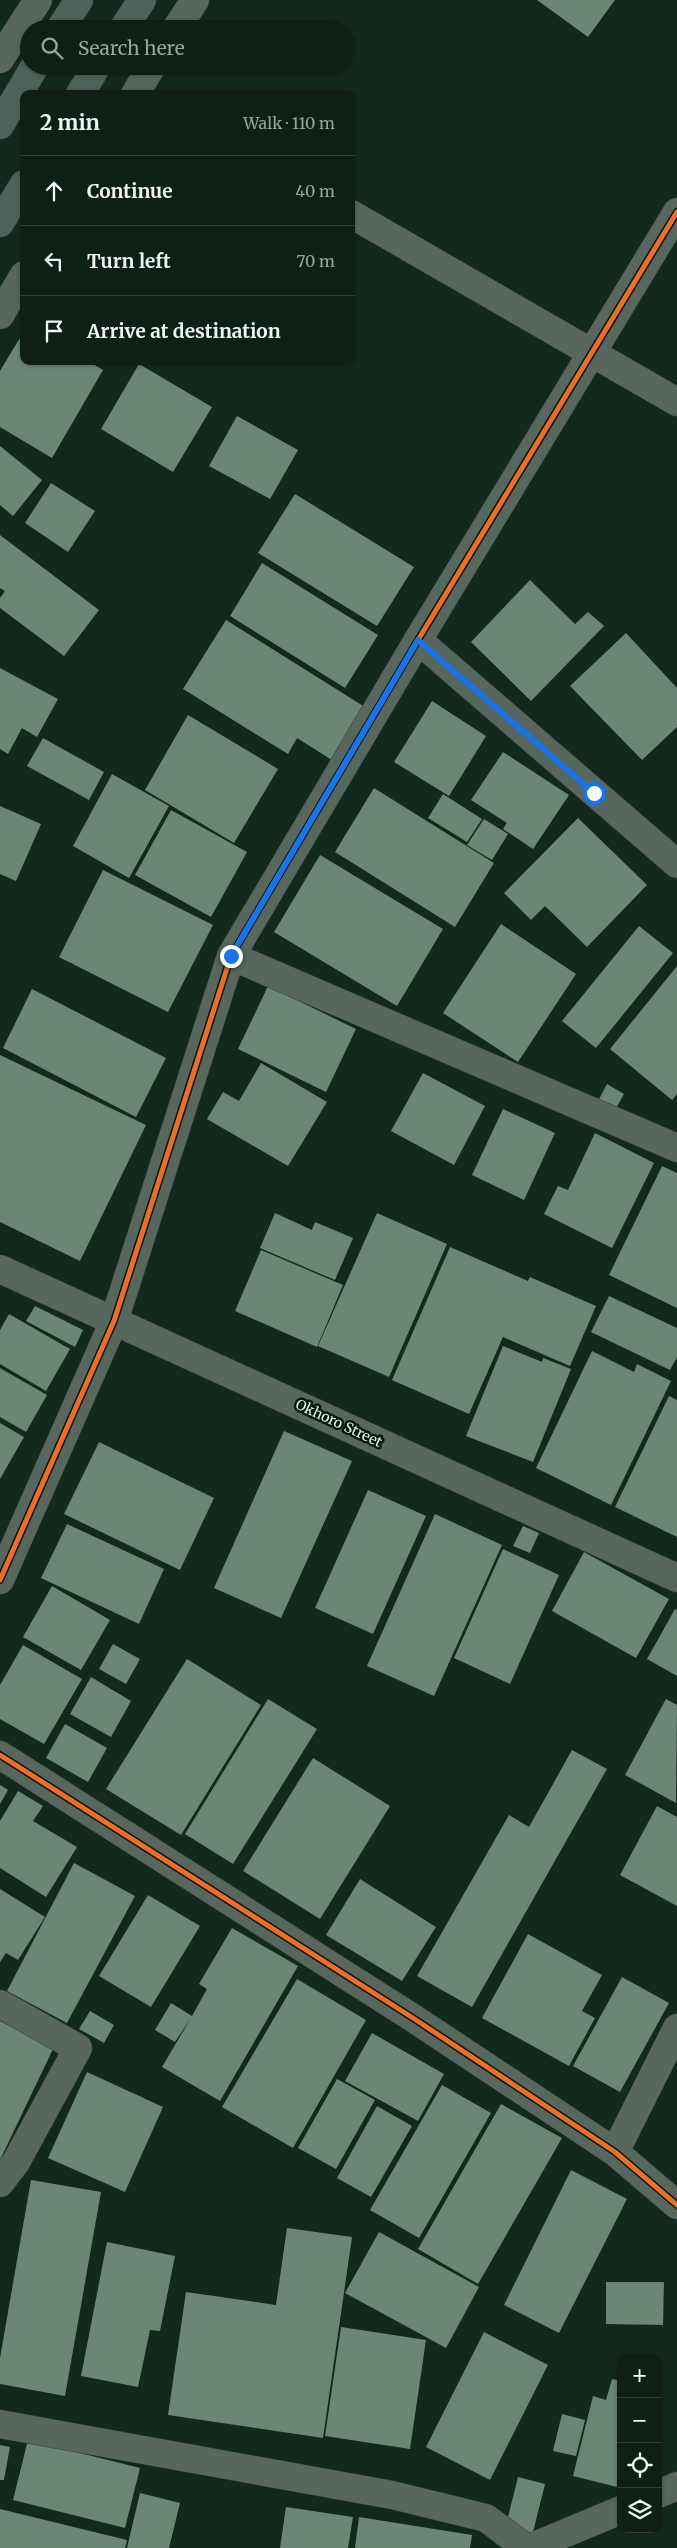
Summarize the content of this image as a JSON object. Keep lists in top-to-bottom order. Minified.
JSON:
{"streets":{"street":["Okhoro Street"]},"page":{"search":"Search here","heading":["2 min","Walk · 110 m"],"list":[["Continue","40 m"],["Turn left","70 m"],"Arrive at destination"],"map_buttons":["+","−"]}}
